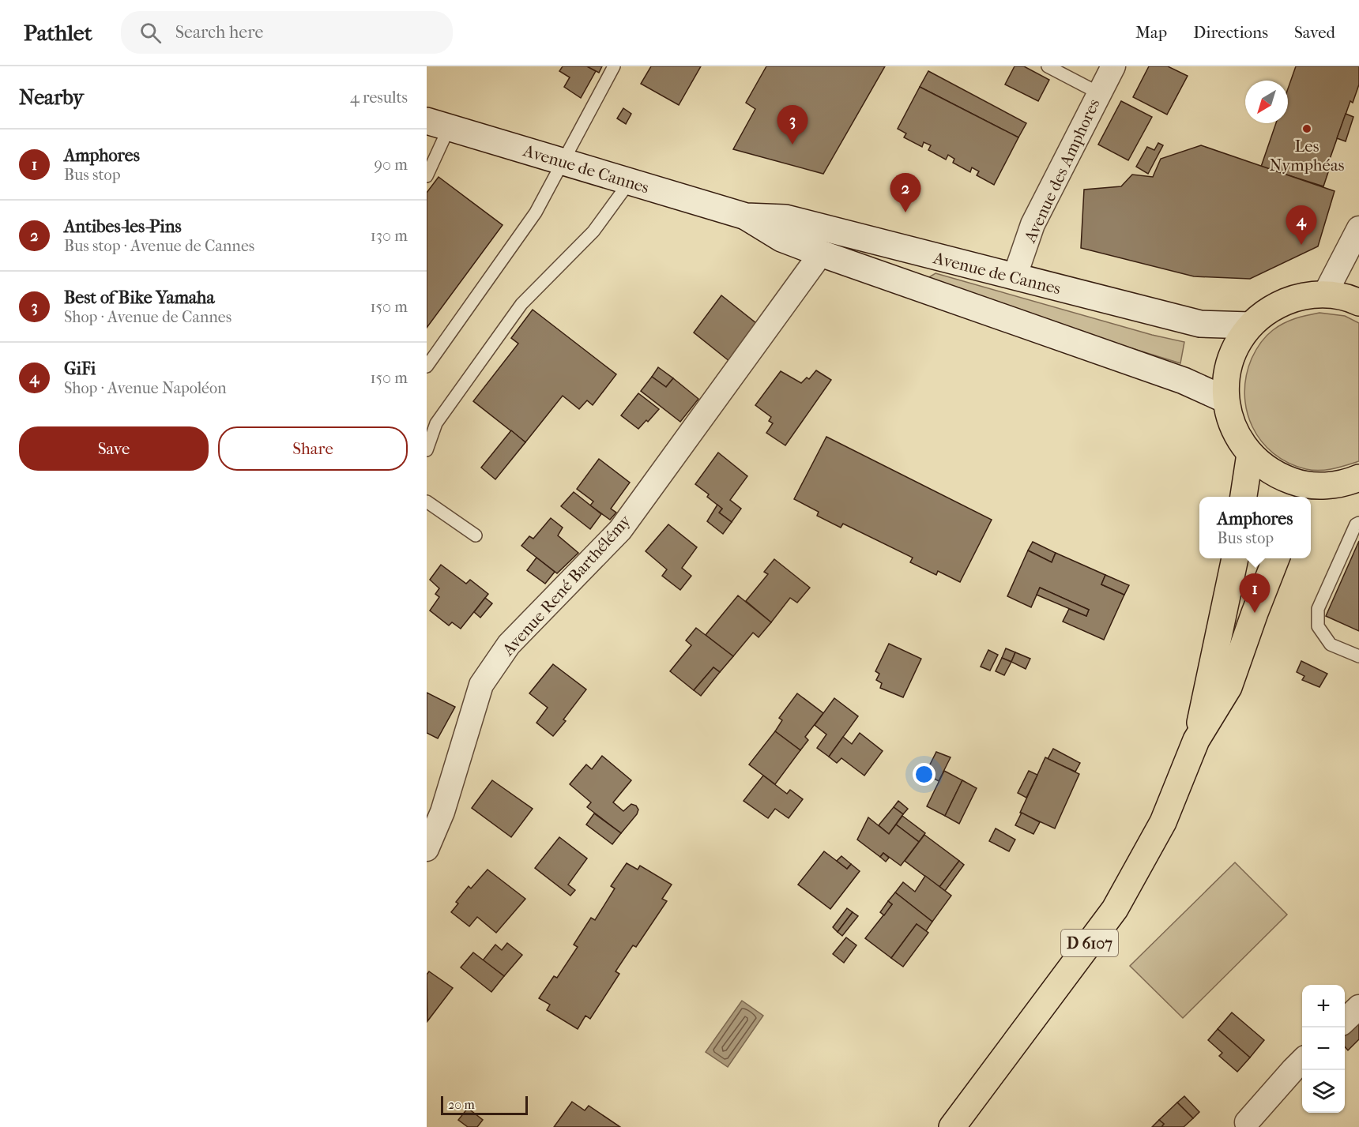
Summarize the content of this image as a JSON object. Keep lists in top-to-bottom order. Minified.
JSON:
{"streets":{"main road":["Avenue de Cannes","D 6107"],"street":["Avenue des Amphores","Avenue René Barthélémy"]},"crossings":[["Avenue de Cannes","Avenue des Amphores"],["Avenue de Cannes","Avenue René Barthélémy"]],"places":["Les Nymphéas"],"scale_bar":"20 m","north":"bottom left","page":{"header":"Pathlet","search":"Search here","nav":["Map","Directions","Saved"],"heading":["Nearby","4 results"],"pins":["3","2","4","1"],"list":[{"mark":"1","name":"Amphores","note":"Bus stop","value":"90 m"},{"mark":"2","name":"Antibes-les-Pins","note":"Bus stop · Avenue de Cannes","value":"130 m"},{"mark":"3","name":"Best of Bike Yamaha","note":"Shop · Avenue de Cannes","value":"150 m"},{"mark":"4","name":"GiFi","note":"Shop · Avenue Napoléon","value":"150 m"}],"buttons":["Save","Share"],"popup":["Amphores","Bus stop"],"map_buttons":["+","−"],"scale":"20 m"}}
